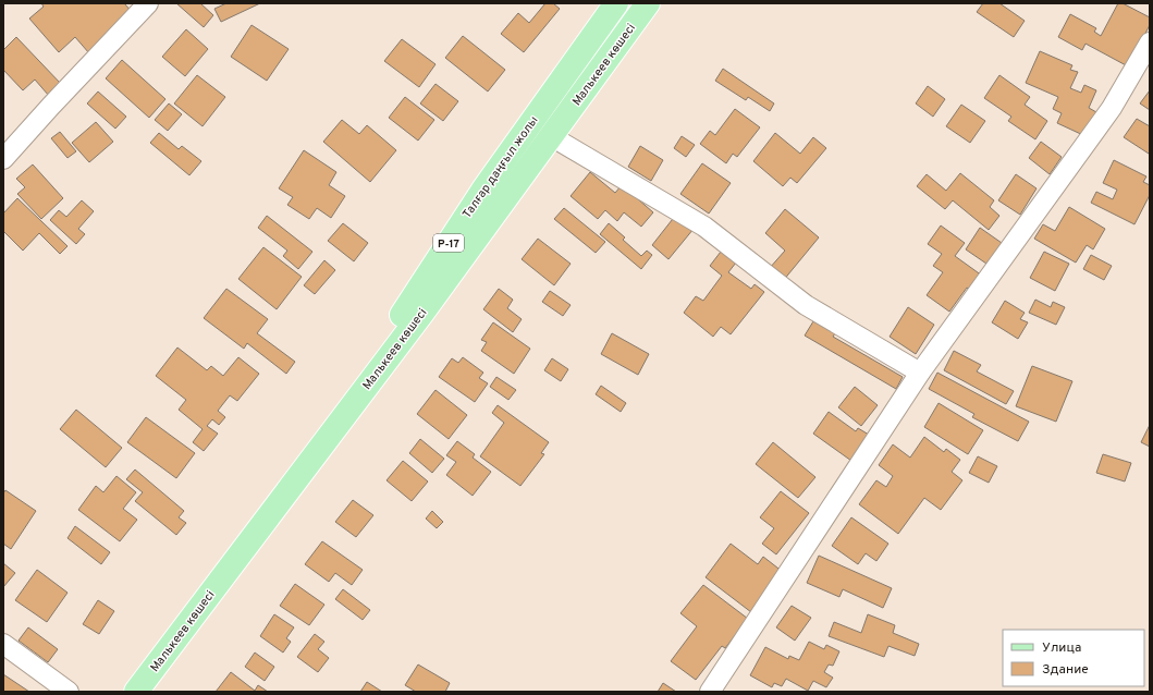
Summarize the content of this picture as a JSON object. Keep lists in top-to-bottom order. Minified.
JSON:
{"streets":{"main road":["Малькеев көшесі","Талғар даңғыл жолы","P-17"]},"crossings":[["Малькеев көшесі","Талғар даңғыл жолы"]],"legend":["Улица","Здание"]}
